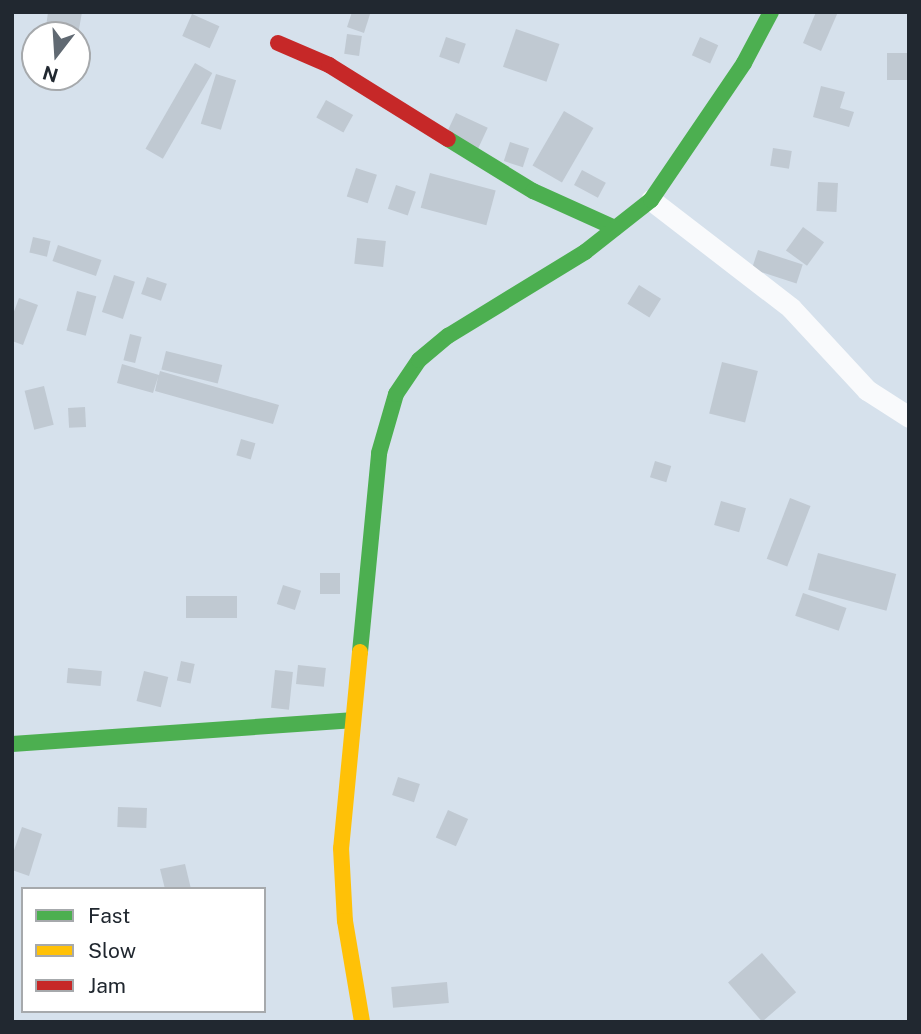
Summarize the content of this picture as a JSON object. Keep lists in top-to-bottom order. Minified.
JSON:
{"legend":["Fast","Slow","Jam"],"north":"bottom"}
